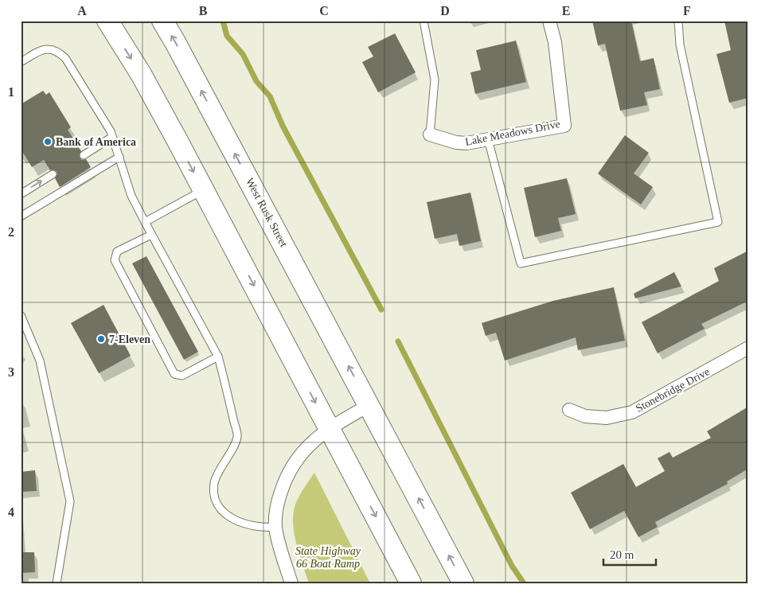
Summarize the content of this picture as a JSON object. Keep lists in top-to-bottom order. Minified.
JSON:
{"streets":{"main road":["West Rusk Street"],"street":["Lake Meadows Drive","Stonebridge Drive"]},"parks":["State Highway 66 Boat Ramp"],"places":["Bank of America","7-Eleven"],"scale_bar":"20 m","grid":{"columns":["A","B","C","D","E","F"],"rows":["1","2","3","4"]}}
